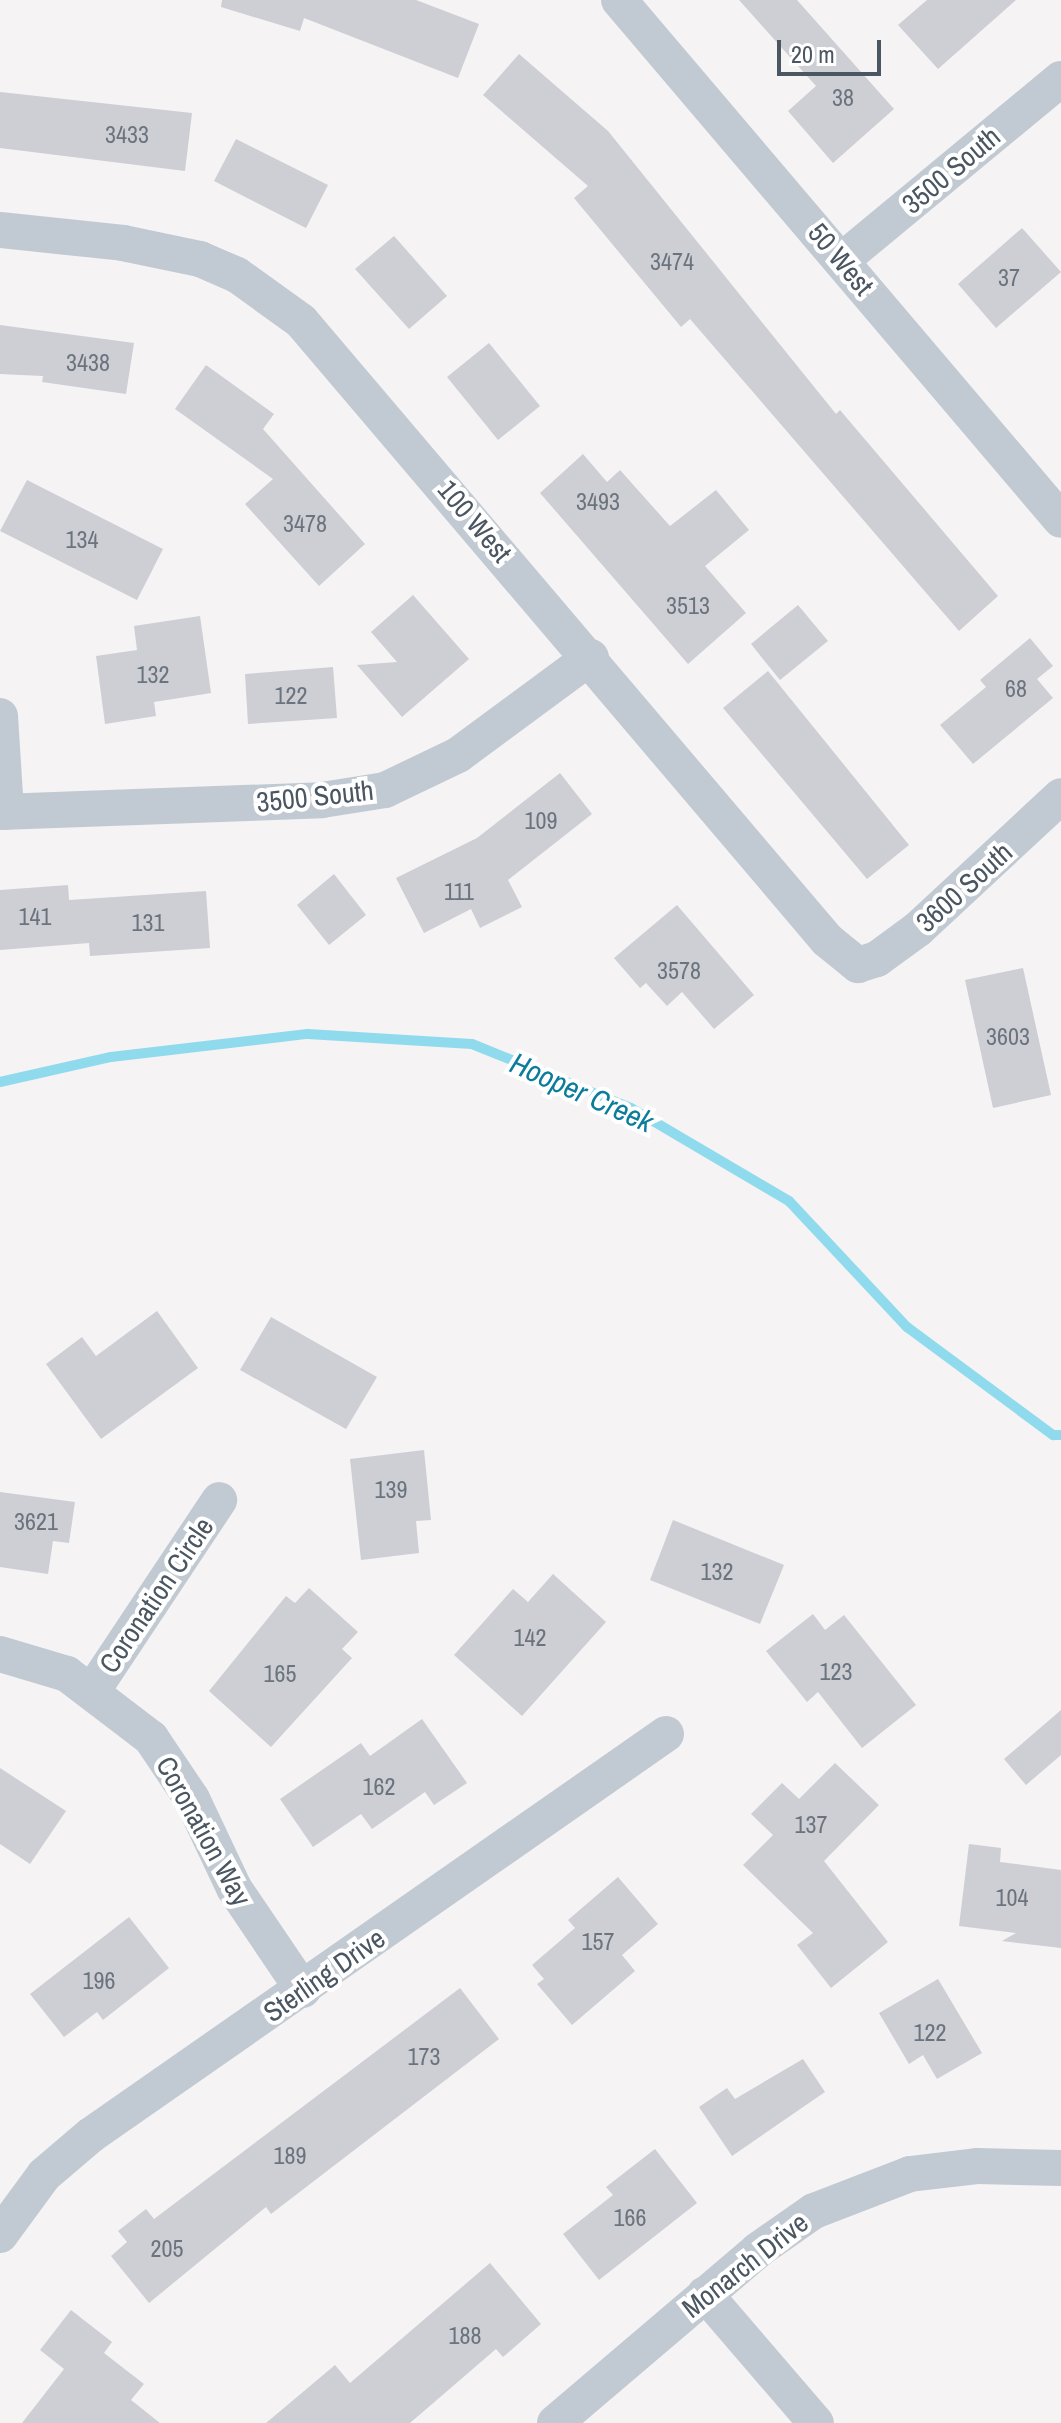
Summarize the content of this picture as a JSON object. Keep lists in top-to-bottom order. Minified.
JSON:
{"streets":{"street":["3500 South","50 West","100 West","3600 South","Coronation Circle","Coronation Way","Sterling Drive","Monarch Drive"]},"crossings":[["3500 South","50 West"],["3500 South","100 West"],["100 West","3600 South"],["Coronation Circle","Coronation Way"],["Coronation Way","Sterling Drive"]],"water":["Hooper Creek"],"house_numbers":["38","3433","3474","37","3438","3493","3478","134","3513","132","68","122","109","111","141","131","3578","3603","139","3621","132","142","123","165","162","137","104","157","196","122","173","189","166","205","188"],"scale_bar":"20 m"}
